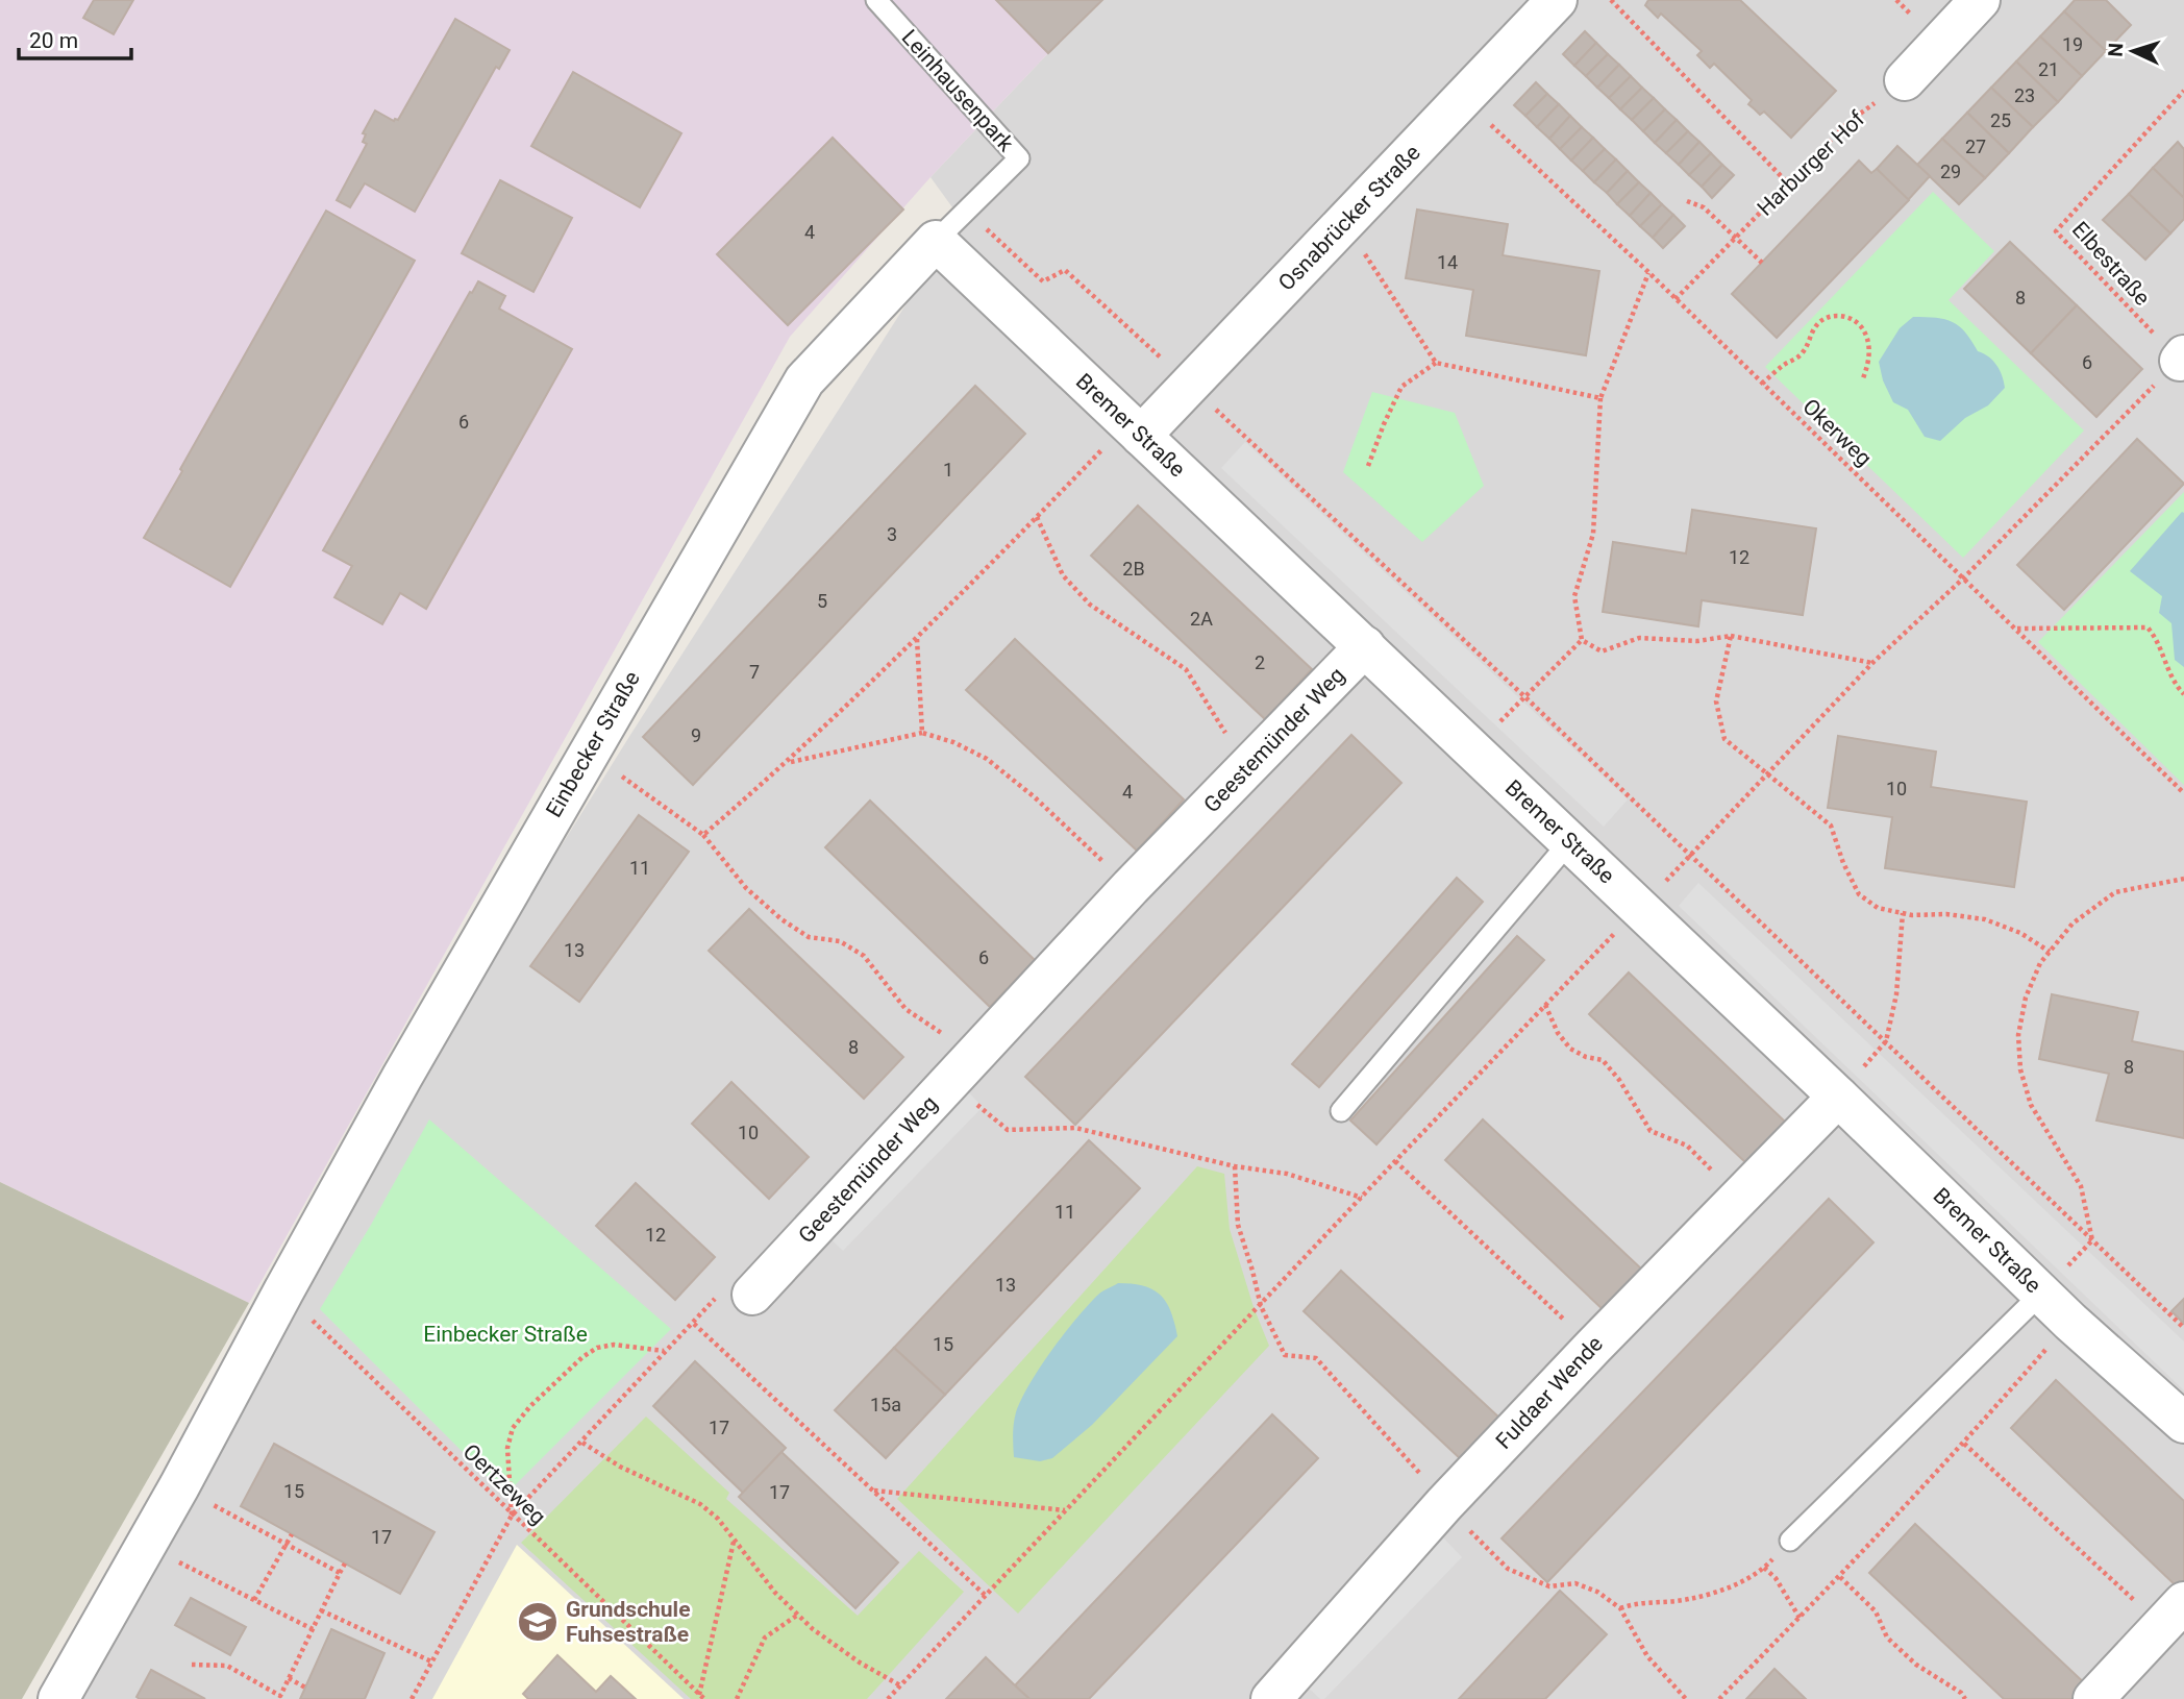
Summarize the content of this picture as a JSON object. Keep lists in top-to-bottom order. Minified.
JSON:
{"streets":{"street":["Osnabrücker Straße","Bremer Straße","Geestemünder Weg","Einbecker Straße","Fuldaer Wende"],"lane":["Leinhausenpark"],"path":["Harburger Hof","Elbestraße","Okerweg","Oertzeweg"]},"crossings":[["Leinhausenpark","Bremer Straße"],["Leinhausenpark","Einbecker Straße"],["Harburger Hof","Okerweg"],["Osnabrücker Straße","Bremer Straße"],["Osnabrücker Straße","Okerweg"],["Bremer Straße","Geestemünder Weg"],["Bremer Straße","Einbecker Straße"],["Bremer Straße","Fuldaer Wende"],["Einbecker Straße","Oertzeweg"]],"parks":["Einbecker Straße"],"places":{"school or university":["Grundschule Fuhsestraße"]},"house_numbers":["19","21","23","25","27","29","4","14","8","6","6","1","3","12","2B","5","2A","2","7","9","10","4","11","13","6","8","8","10","11","12","13","15","15a","17","15","17","17"],"scale_bar":"20 m","north":"left"}
